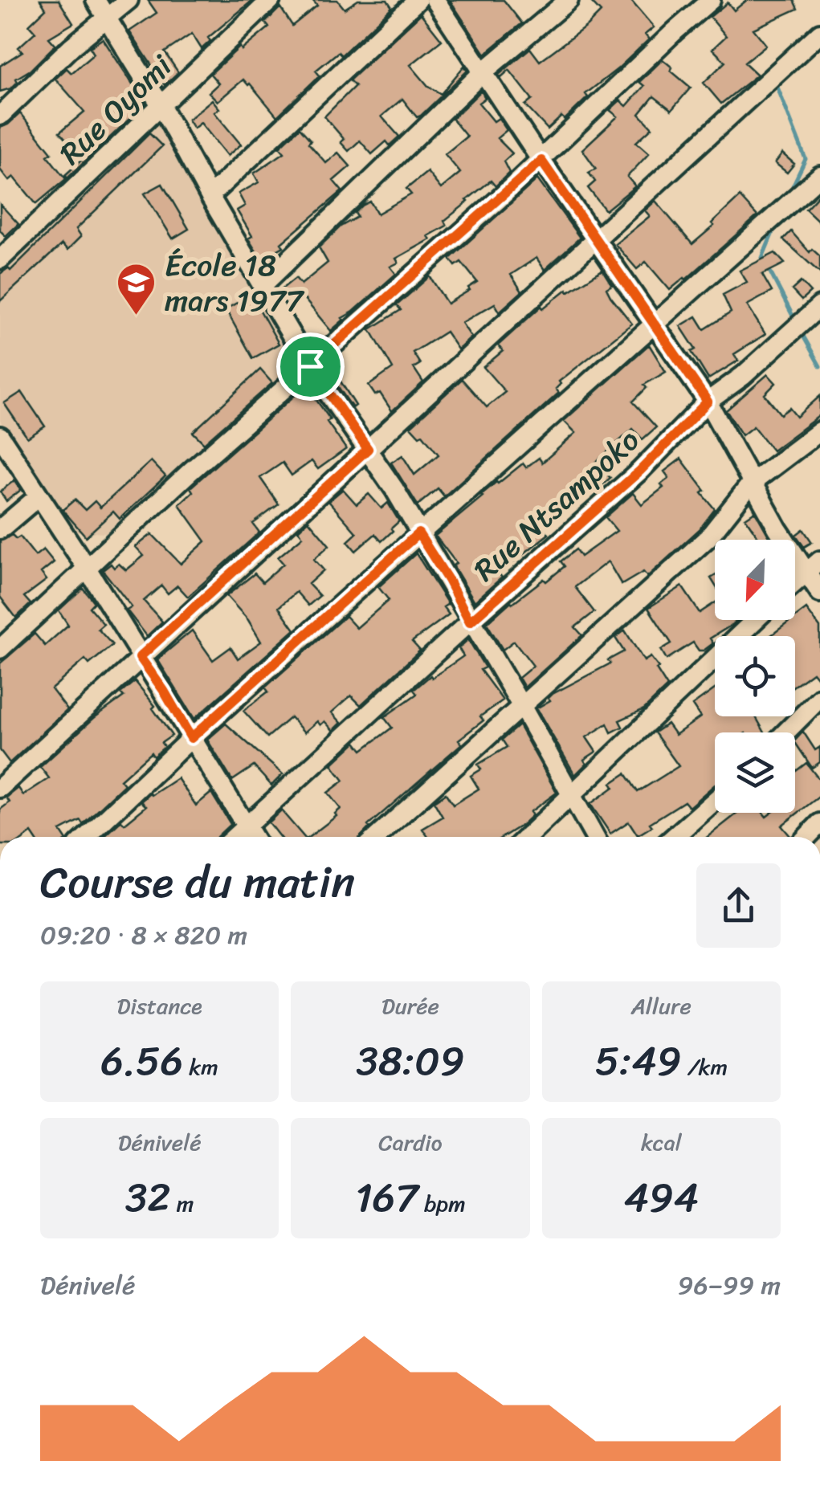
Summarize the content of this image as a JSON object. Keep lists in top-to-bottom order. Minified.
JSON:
{"streets":{"street":["Rue Oyomi","Rue Ntsampoko"]},"places":{"school or university":["École 18 mars 1977"]},"north":"bottom left","page":{"heading":["Course du matin","09:20 · 8 × 820 m"],"stats":[["Distance","6.56 km"],["Durée","38:09"],["Allure","5:49 /km"],["Dénivelé","32 m"],["Cardio","167 bpm"],["kcal","494"]],"chart":["Dénivelé","96–99 m"]}}
